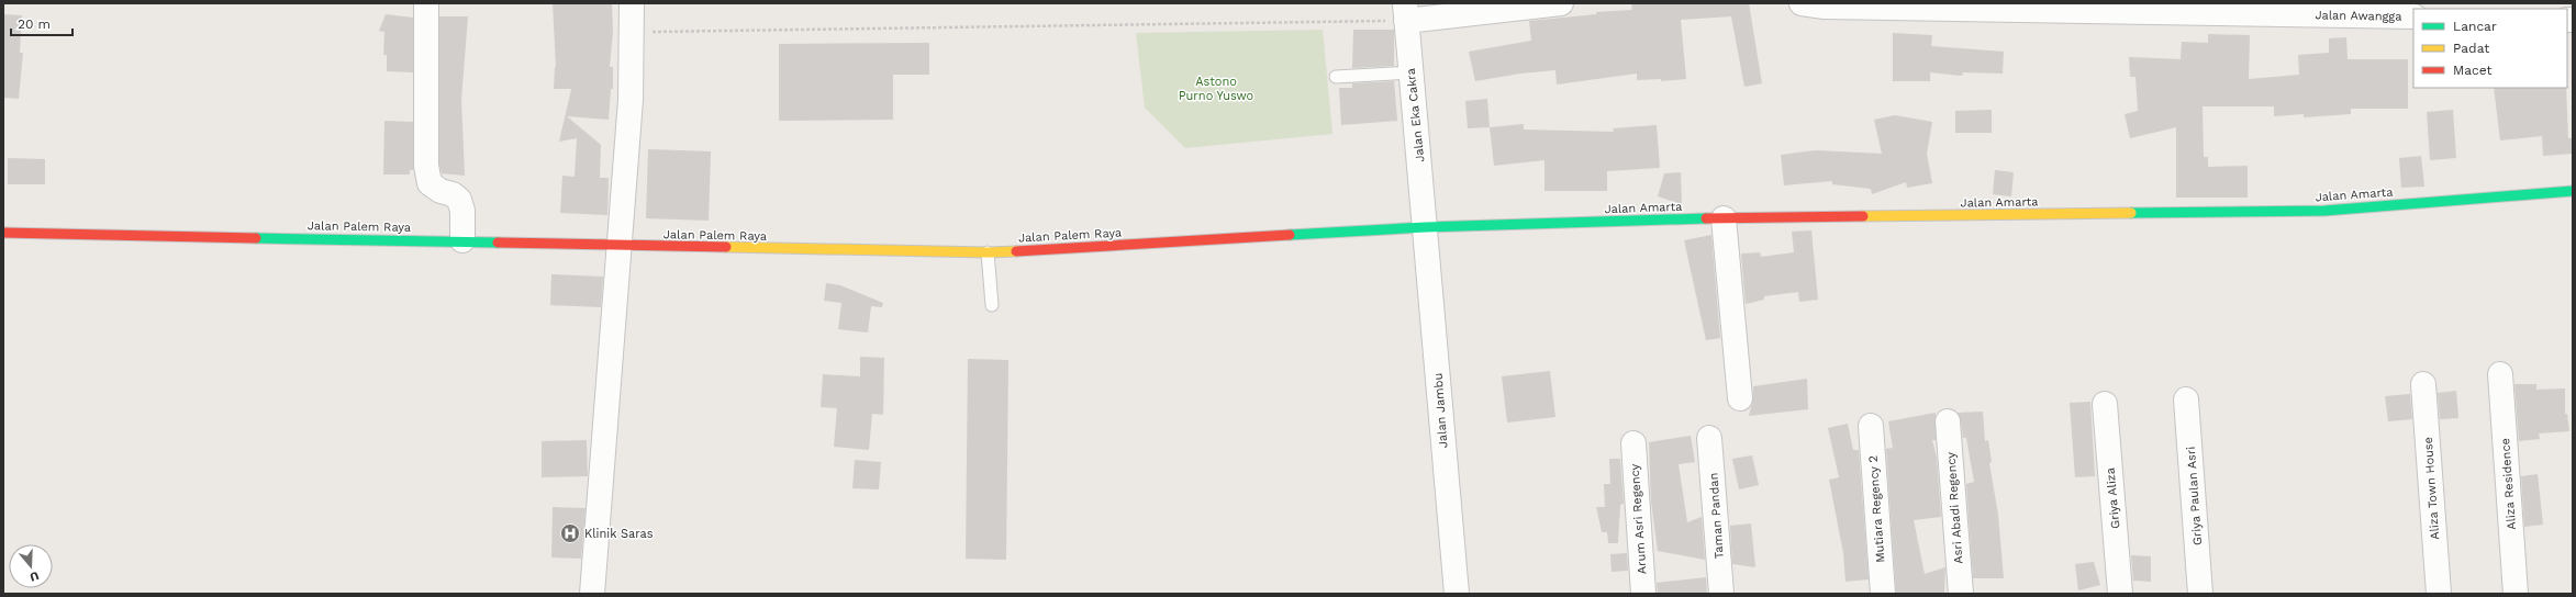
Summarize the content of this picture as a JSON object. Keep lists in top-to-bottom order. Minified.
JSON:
{"streets":{"street":["Jalan Awangga","Jalan Eka Cakra","Jalan Amarta","Jalan Palem Raya","Jalan Jambu","Aliza Residence","Aliza Town House","Griya Paulan Asri","Griya Aliza","Asri Abadi Regency","Mutiara Regency 2","Taman Pandan","Arum Asri Regency"]},"crossings":[["Jalan Eka Cakra","Jalan Amarta"],["Jalan Eka Cakra","Jalan Palem Raya"],["Jalan Eka Cakra","Jalan Jambu"],["Jalan Amarta","Jalan Palem Raya"],["Jalan Amarta","Jalan Jambu"],["Jalan Palem Raya","Jalan Jambu"]],"parks":["Astono Purno Yuswo"],"places":{"hospital":["Klinik Saras"]},"legend":["Lancar","Padat","Macet"],"scale_bar":"20 m","north":"bottom"}
